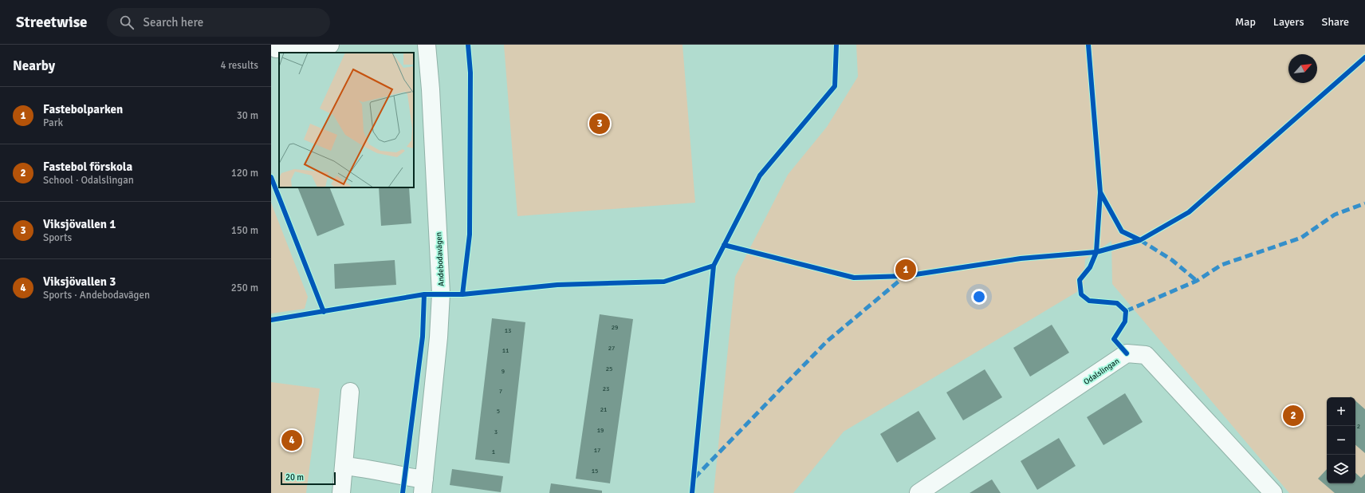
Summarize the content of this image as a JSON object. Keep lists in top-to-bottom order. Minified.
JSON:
{"streets":{"street":["Andebodavägen","Odalslingan"]},"house_numbers":["29","13","27","11","25","9","23","7","21","5","2","19","3","17","1","15"],"scale_bar":"20 m","north":"top right","page":{"header":"Streetwise","search":"Search here","nav":["Map","Layers","Share"],"heading":["Nearby","4 results"],"list":[{"mark":"1","name":"Fastebolparken","note":"Park","value":"30 m"},{"mark":"2","name":"Fastebol förskola","note":"School · Odalslingan","value":"120 m"},{"mark":"3","name":"Viksjövallen 1","note":"Sports","value":"150 m"},{"mark":"4","name":"Viksjövallen 3","note":"Sports · Andebodavägen","value":"250 m"}],"pins":["3","1","2","4"],"map_buttons":["+","−"],"scale":"20 m"}}
